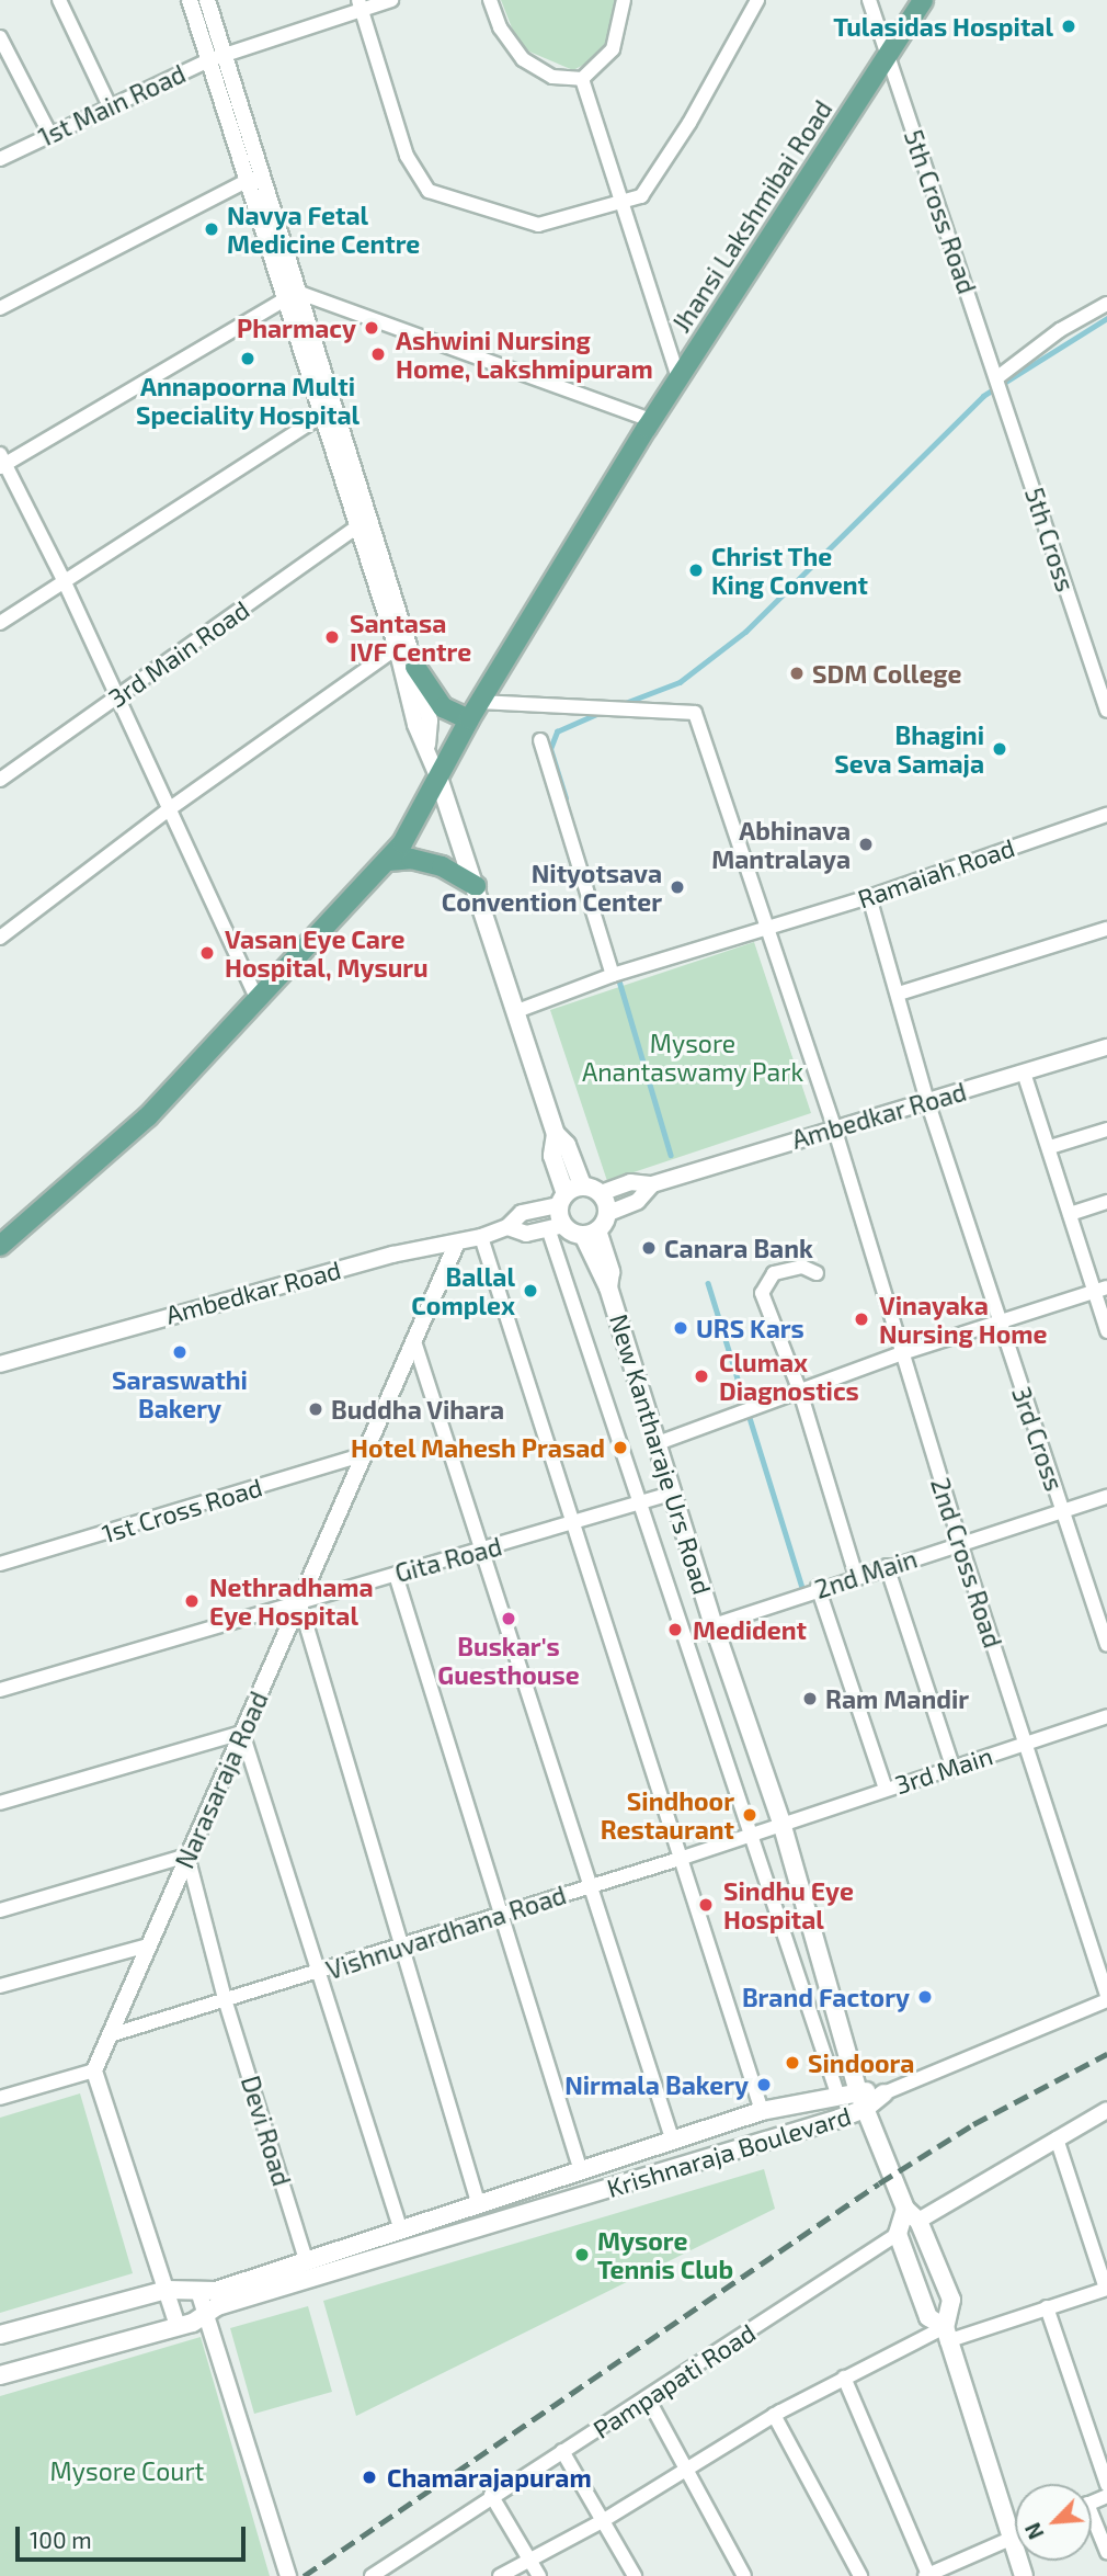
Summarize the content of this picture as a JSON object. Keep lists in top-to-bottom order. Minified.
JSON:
{"streets":{"main road":["Jhansi Lakshmibai Road","New Kantharaje Urs Road","Krishnaraja Boulevard"],"street":["1st Main Road","5th Cross Road","5th Cross","3rd Main Road","Ramaiah Road","Ambedkar Road","3rd Cross","1st Cross Road","Gita Road","2nd Cross Road","2nd Main","3rd Main","Narasaraja Road","Vishnuvardhana Road","Devi Road","Pampapati Road"]},"crossings":[["5th Cross Road","Jhansi Lakshmibai Road"],["5th Cross Road","5th Cross"],["Jhansi Lakshmibai Road","2nd Cross Road"],["Ramaiah Road","3rd Cross"],["Ramaiah Road","2nd Cross Road"],["Ambedkar Road","3rd Cross"],["Ambedkar Road","New Kantharaje Urs Road"],["Ambedkar Road","2nd Cross Road"],["Ambedkar Road","Narasaraja Road"],["3rd Cross","2nd Main"],["New Kantharaje Urs Road","Gita Road"],["New Kantharaje Urs Road","2nd Main"],["New Kantharaje Urs Road","3rd Main"],["New Kantharaje Urs Road","Vishnuvardhana Road"],["New Kantharaje Urs Road","Krishnaraja Boulevard"],["1st Cross Road","Narasaraja Road"],["Gita Road","Narasaraja Road"],["2nd Cross Road","2nd Main"],["2nd Cross Road","3rd Main"],["3rd Main","Vishnuvardhana Road"],["Narasaraja Road","Vishnuvardhana Road"],["Narasaraja Road","Devi Road"],["Vishnuvardhana Road","Devi Road"],["Devi Road","Krishnaraja Boulevard"]],"parks":["Mysore Anantaswamy Park","Mysore Court"],"places":["Tulasidas Hospital","Navya Fetal Medicine Centre","Pharmacy","Ashwini Nursing Home, Lakshmipuram","Annapoorna Multi Speciality Hospital","Christ The King Convent","Santasa IVF Centre","SDM College","Bhagini Seva Samaja","Abhinava Mantralaya","Nityotsava Convention Center","Vasan Eye Care Hospital, Mysuru","Canara Bank","Ballal Complex","Vinayaka Nursing Home","URS Kars","Saraswathi Bakery","Clumax Diagnostics","Buddha Vihara","Hotel Mahesh Prasad","Nethradhama Eye Hospital","Buskar's Guesthouse","Medident","Ram Mandir","Sindhoor Restaurant","Sindhu Eye Hospital","Brand Factory","Sindoora","Nirmala Bakery","Mysore Tennis Club","Chamarajapuram"],"scale_bar":"100 m","north":"bottom left"}
